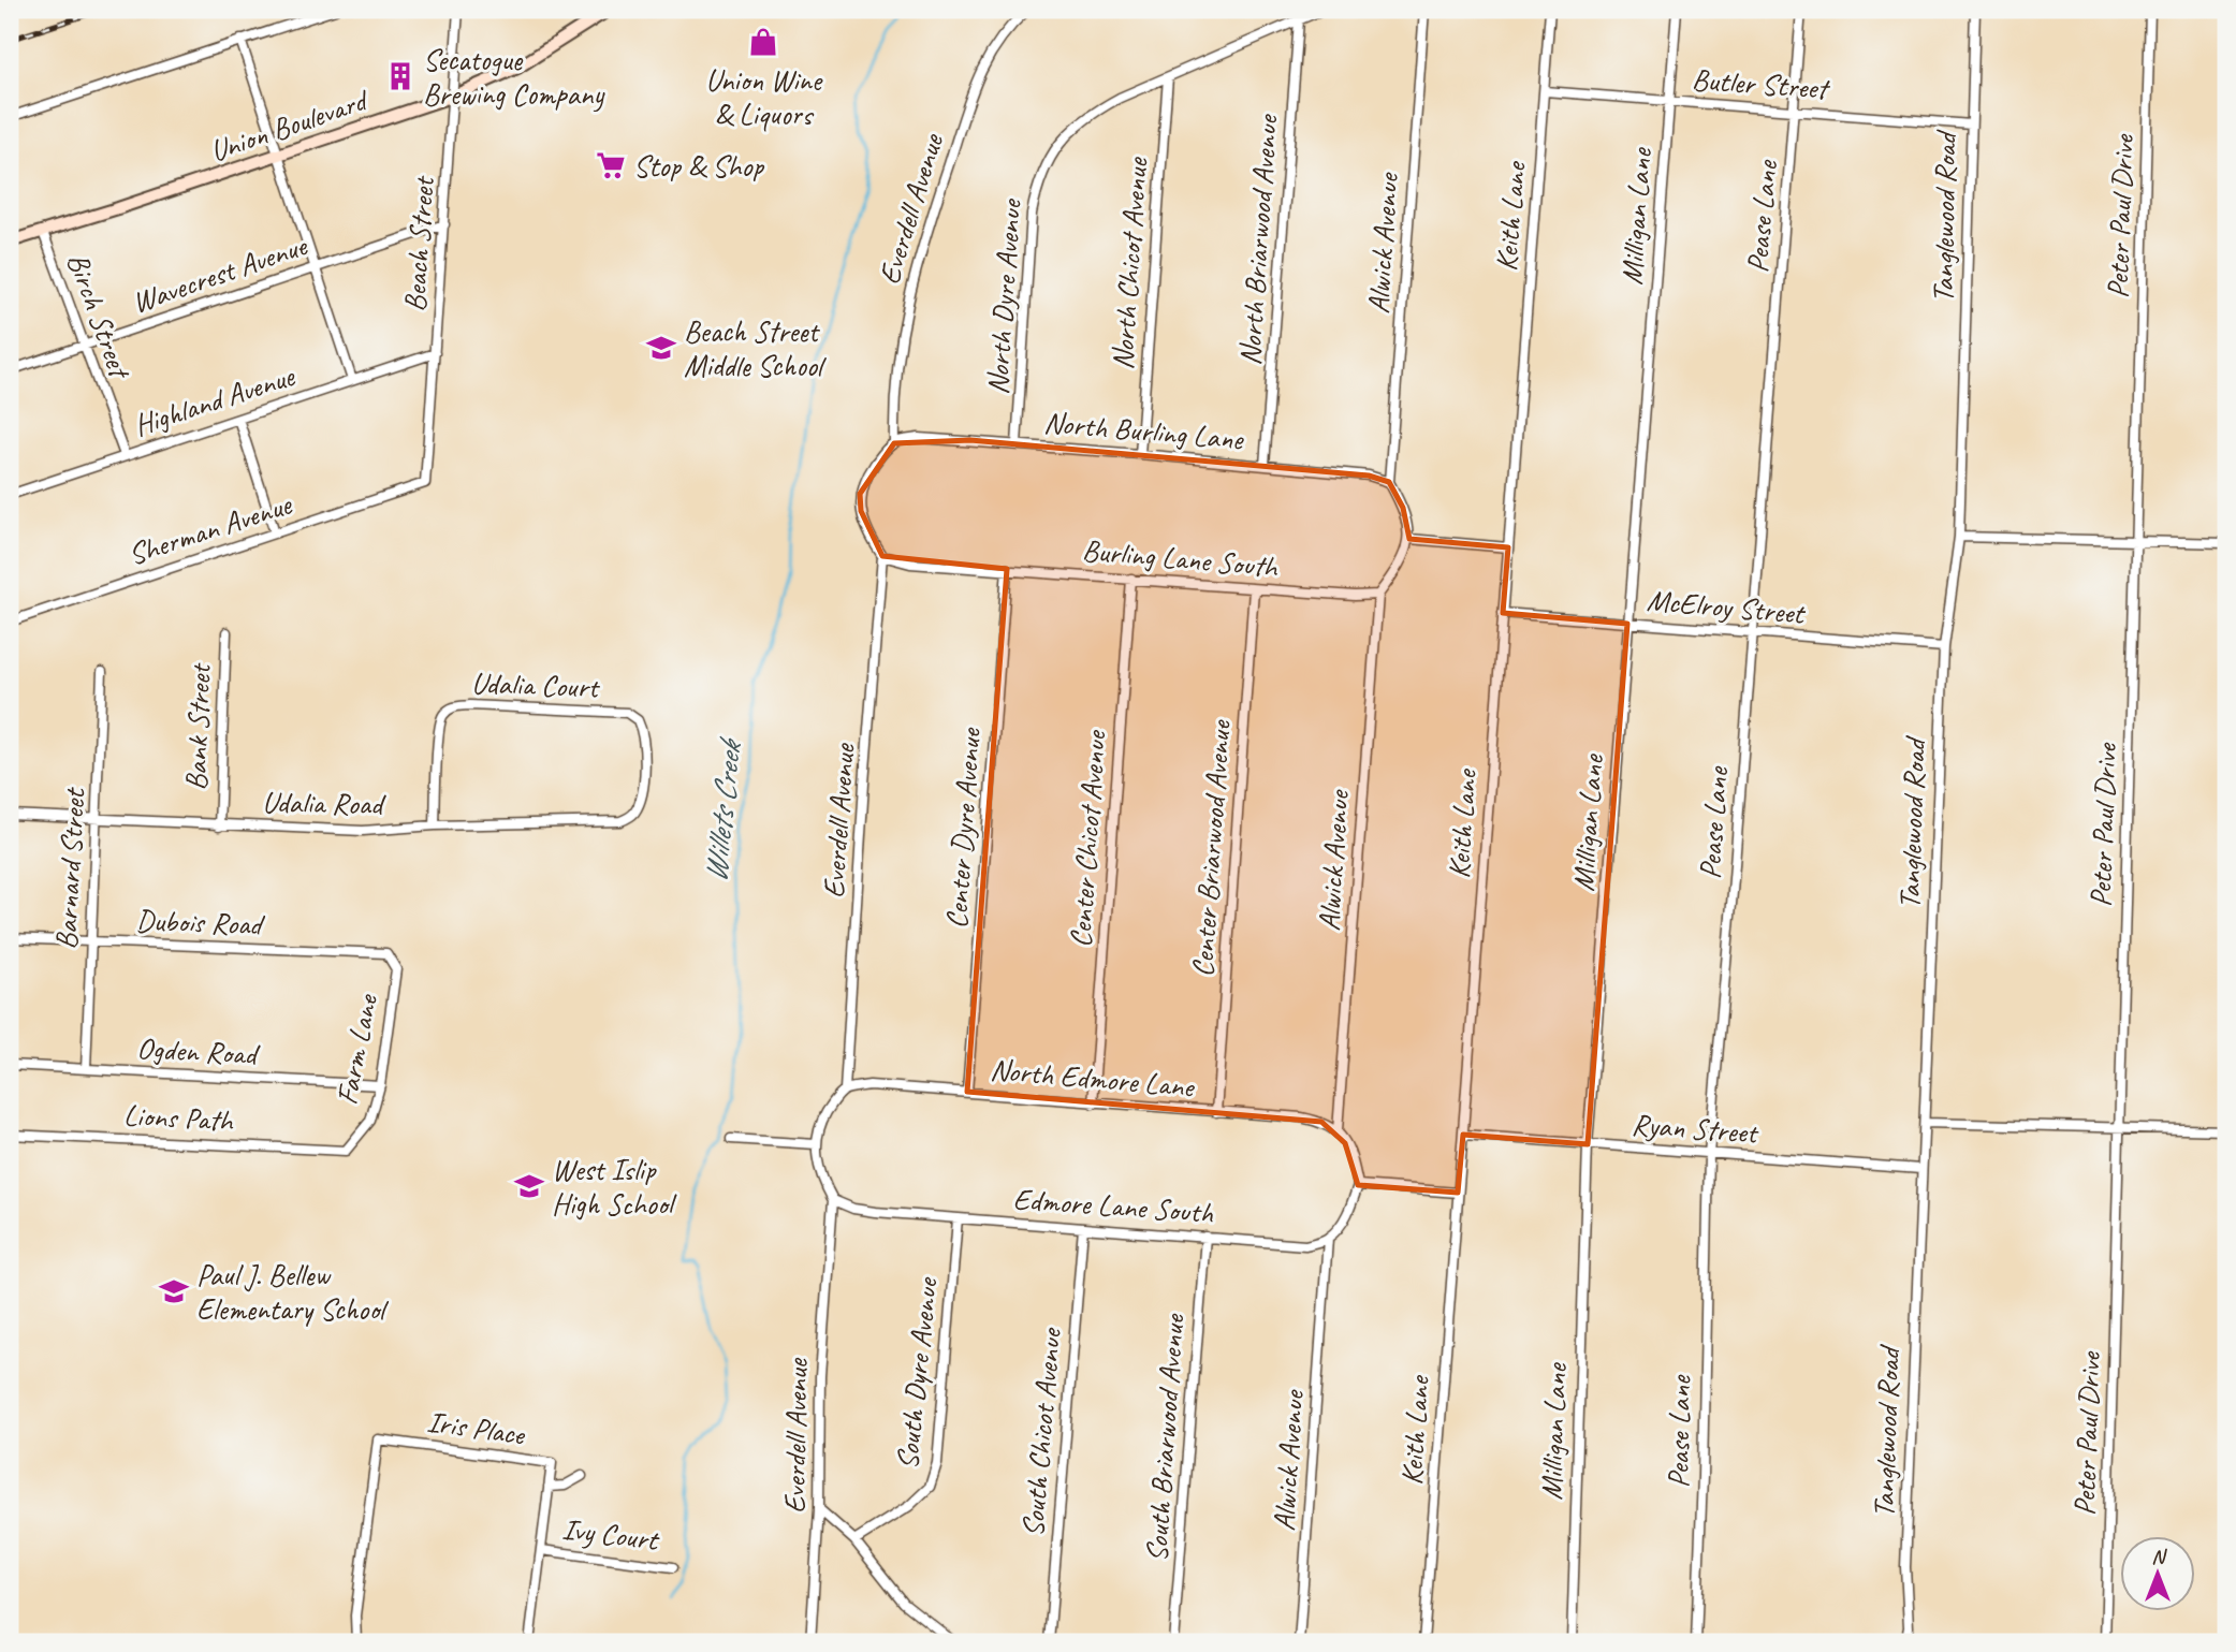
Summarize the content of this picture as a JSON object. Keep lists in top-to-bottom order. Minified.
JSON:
{"streets":{"main road":["Union Boulevard"],"street":["Butler Street","Everdell Avenue","Keith Lane","Milligan Lane","Pease Lane","Peter Paul Drive","Tanglewood Road","North Briarwood Avenue","Alwick Avenue","Beach Street","North Chicot Avenue","Wavecrest Avenue","North Dyre Avenue","Birch Street","Highland Avenue","North Burling Lane","Sherman Avenue","Burling Lane South","McElroy Street","Udalia Court","Bank Street","Udalia Road","Center Dyre Avenue","Center Chicot Avenue","Center Briarwood Avenue","Barnard Street","Dubois Road","Farm Lane","Ogden Road","North Edmore Lane","Lions Path","Ryan Street","Edmore Lane South","South Dyre Avenue","Iris Place","South Chicot Avenue","South Briarwood Avenue","Ivy Court"]},"crossings":[["Butler Street","Keith Lane"],["Butler Street","Milligan Lane"],["Butler Street","Pease Lane"],["Butler Street","Tanglewood Road"],["Union Boulevard","Beach Street"],["Union Boulevard","Birch Street"],["Everdell Avenue","North Burling Lane"],["Everdell Avenue","Burling Lane South"],["Everdell Avenue","North Edmore Lane"],["Everdell Avenue","Edmore Lane South"],["Keith Lane","McElroy Street"],["Keith Lane","Ryan Street"],["Milligan Lane","McElroy Street"],["Milligan Lane","Ryan Street"],["Pease Lane","McElroy Street"],["Pease Lane","Ryan Street"],["Tanglewood Road","McElroy Street"],["Tanglewood Road","Ryan Street"],["North Briarwood Avenue","North Dyre Avenue"],["North Briarwood Avenue","North Burling Lane"],["Alwick Avenue","North Burling Lane"],["Alwick Avenue","Burling Lane South"],["Alwick Avenue","North Edmore Lane"],["Alwick Avenue","Edmore Lane South"],["Beach Street","Wavecrest Avenue"],["Beach Street","Highland Avenue"],["Beach Street","Sherman Avenue"],["North Chicot Avenue","North Dyre Avenue"],["North Chicot Avenue","North Burling Lane"],["Wavecrest Avenue","Birch Street"],["North Dyre Avenue","North Burling Lane"],["Birch Street","Highland Avenue"],["Burling Lane South","Center Dyre Avenue"],["Burling Lane South","Center Chicot Avenue"],["Burling Lane South","Center Briarwood Avenue"],["Udalia Court","Udalia Road"],["Bank Street","Udalia Road"],["Udalia Road","Barnard Street"],["Center Dyre Avenue","North Edmore Lane"],["Center Chicot Avenue","North Edmore Lane"],["Center Briarwood Avenue","North Edmore Lane"],["Barnard Street","Dubois Road"],["Barnard Street","Ogden Road"],["Dubois Road","Farm Lane"],["Farm Lane","Ogden Road"],["Farm Lane","Lions Path"],["Edmore Lane South","South Dyre Avenue"],["Edmore Lane South","South Chicot Avenue"],["Edmore Lane South","South Briarwood Avenue"]],"water":["Willets Creek"],"places":{"shop":["Union Wine & Liquors"],"building":["Secatogue Brewing Company"],"supermarket":["Stop & Shop"],"school or university":["Beach Street Middle School","West Islip High School","Paul J. Bellew Elementary School"]},"north":"top"}
